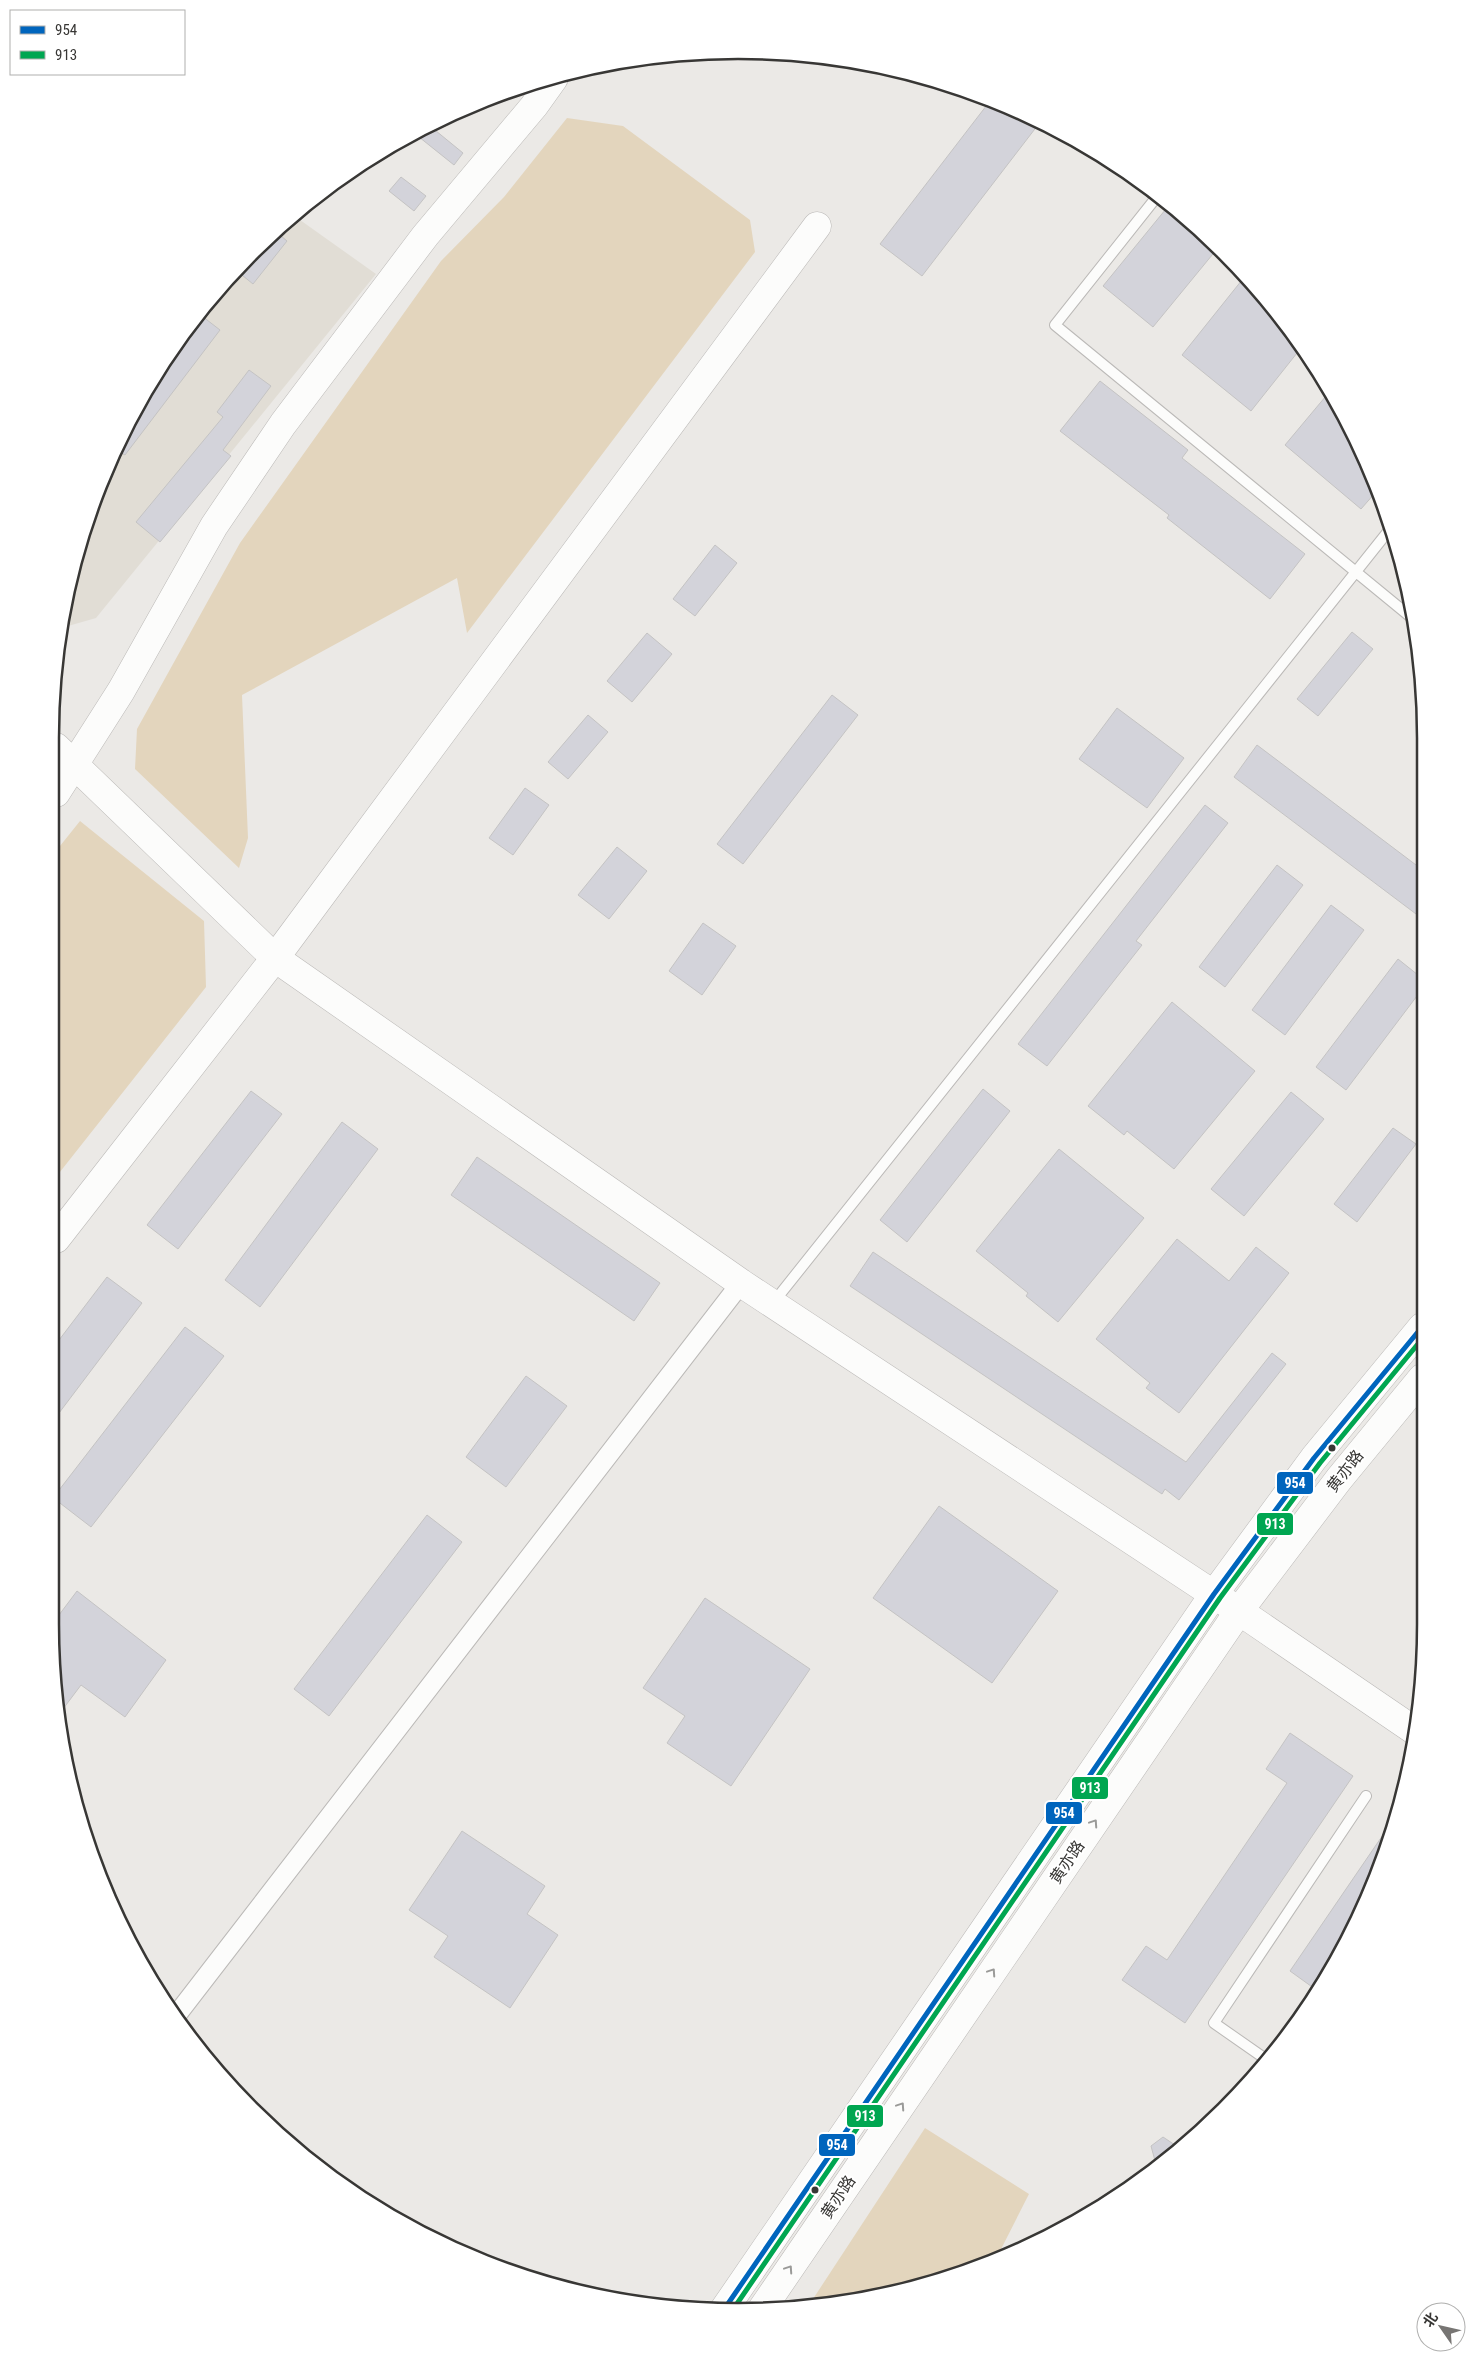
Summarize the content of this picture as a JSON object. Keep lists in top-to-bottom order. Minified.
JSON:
{"streets":{"street":["黄亦路"]},"lines":["transit line 954","transit line 913"],"legend":["954","913"],"north":"top left"}
